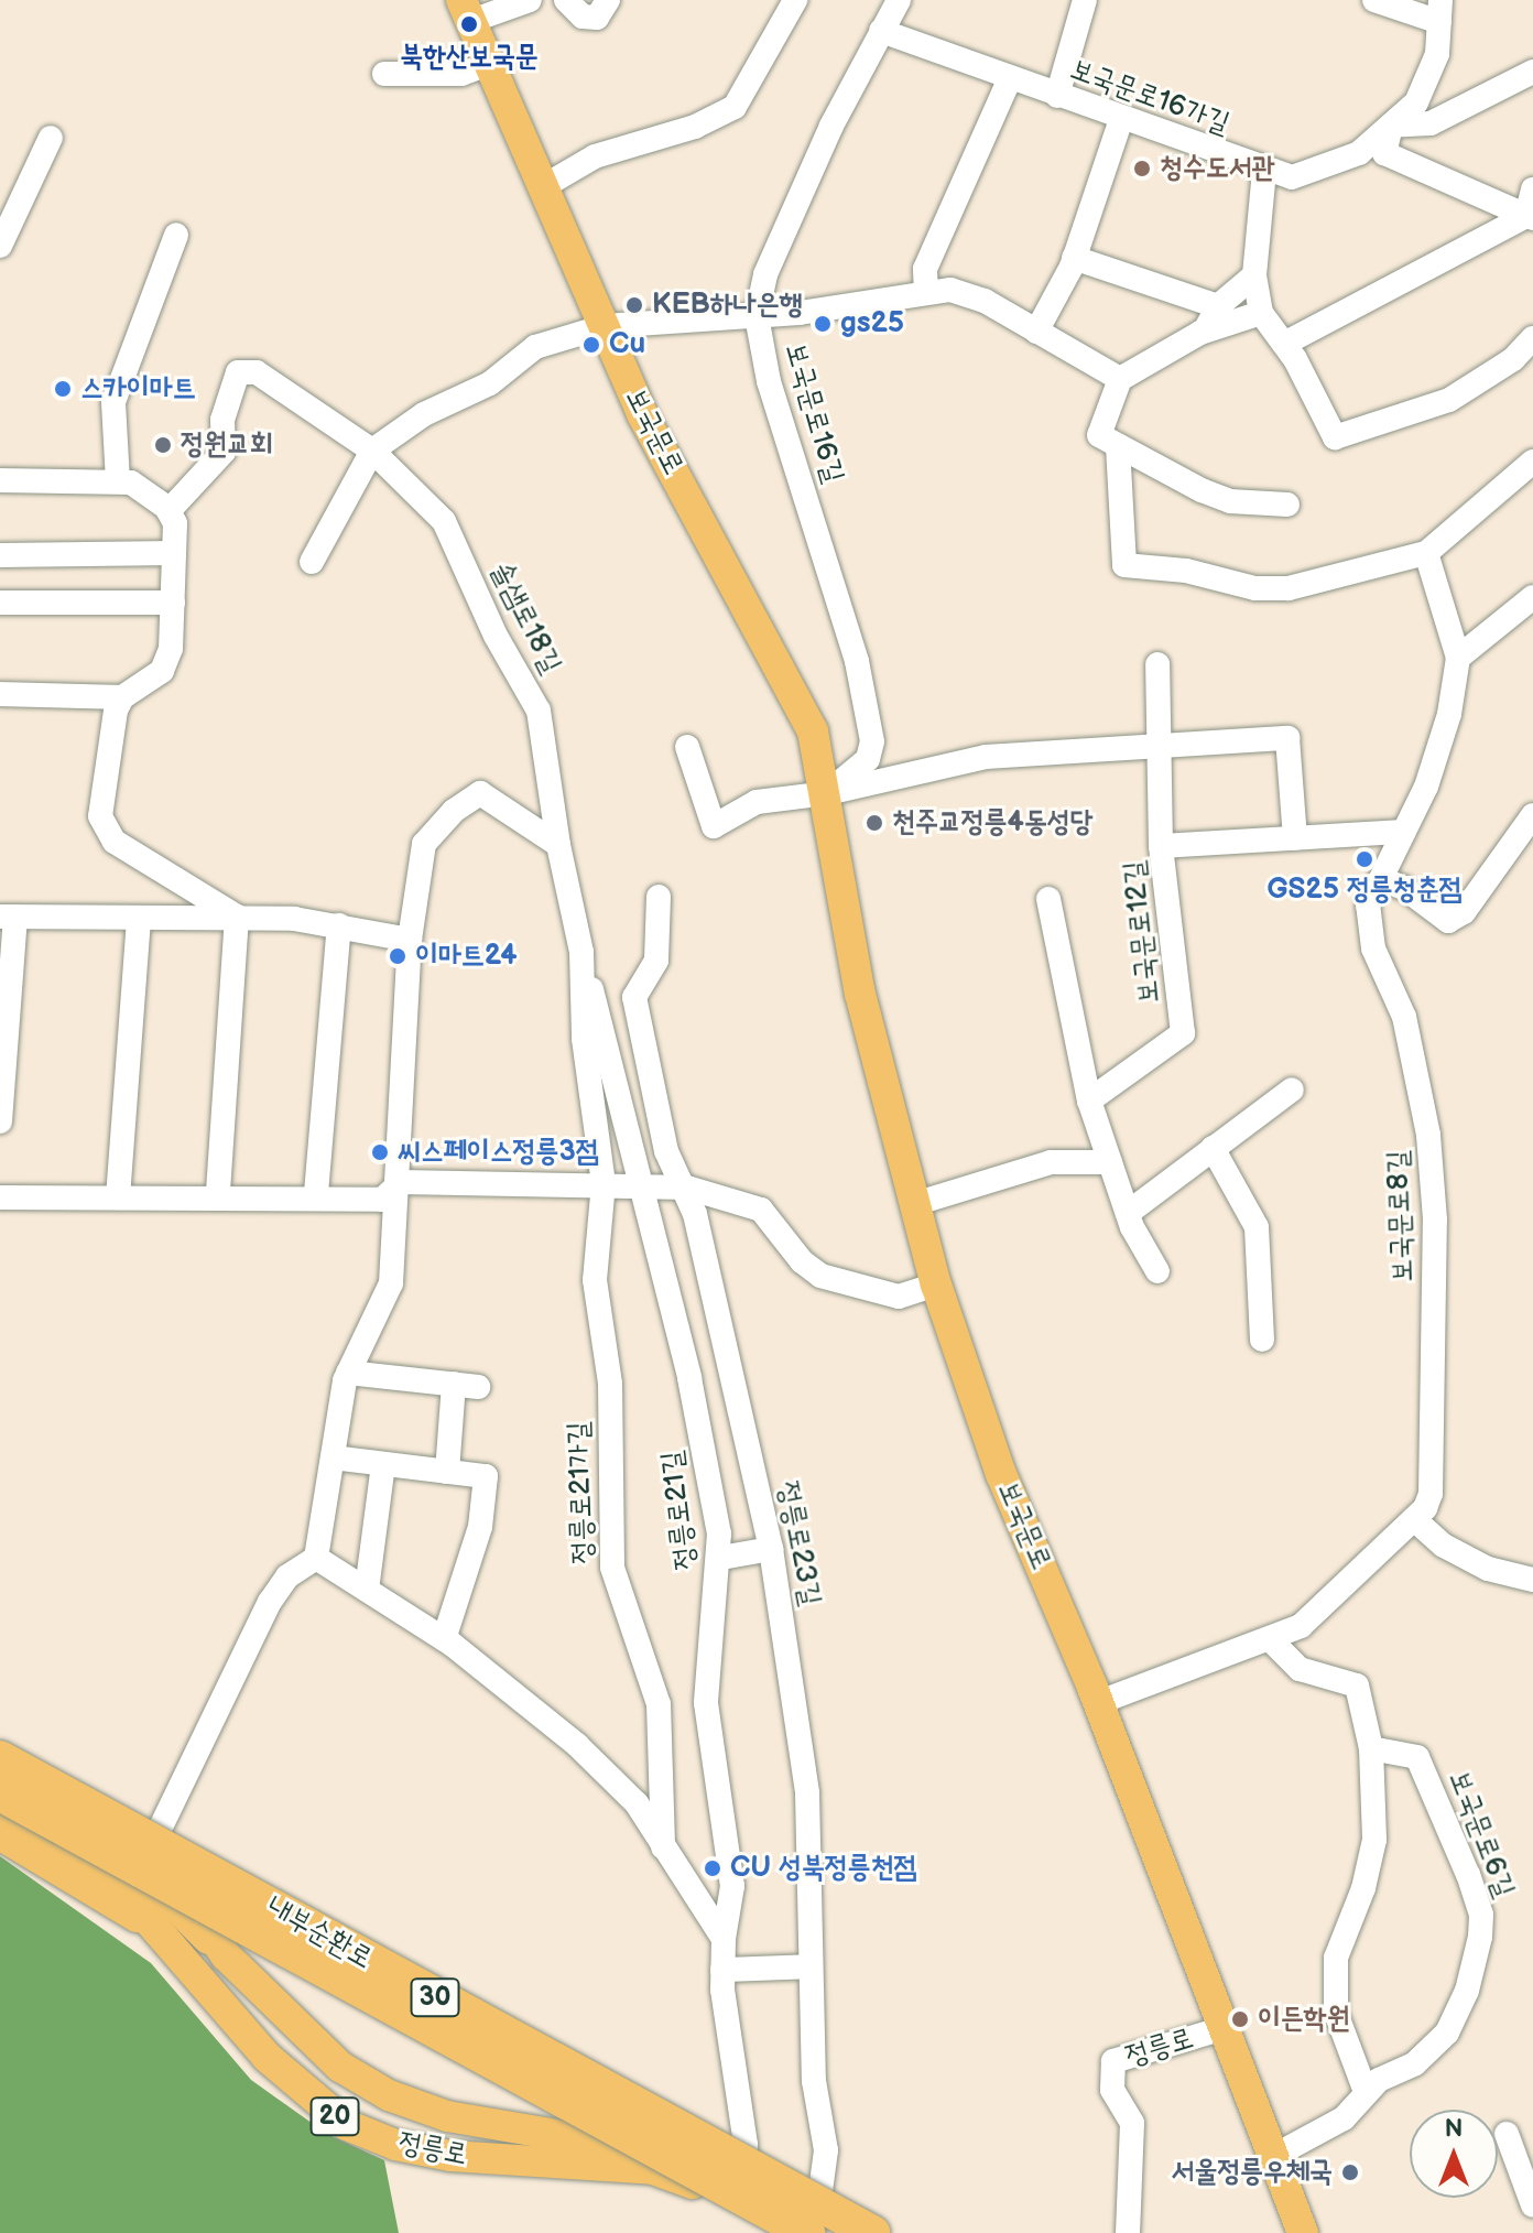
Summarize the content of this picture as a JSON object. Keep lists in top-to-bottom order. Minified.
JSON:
{"streets":{"highway":["내부순환로","30"],"main road":["보국문로","정릉로","20"],"street":["보국문로16가길","보국문로16길","솔샘로18길","보국문로12길","보국문로8길","정릉로21가길","정릉로21길","정릉로23길","보국문로6길"]},"crossings":[["보국문로16가길","보국문로16길"],["보국문로16길","보국문로"],["보국문로","보국문로8길"],["보국문로","보국문로6길"],["보국문로","정릉로"],["솔샘로18길","정릉로21가길"],["솔샘로18길","정릉로21길"],["보국문로12길","보국문로8길"],["정릉로21길","정릉로"],["정릉로23길","내부순환로"],["정릉로23길","정릉로"],["내부순환로","정릉로"]],"places":["북한산보국문","청수도서관","KEB하나은행","gs25","Cu","스카이마트","정원교회","천주교정릉4동성당","GS25 정릉청춘점","이마트24","씨스페이스정릉3점","CU 성북정릉천점","이든학원","서울정릉우체국"],"north":"top"}
